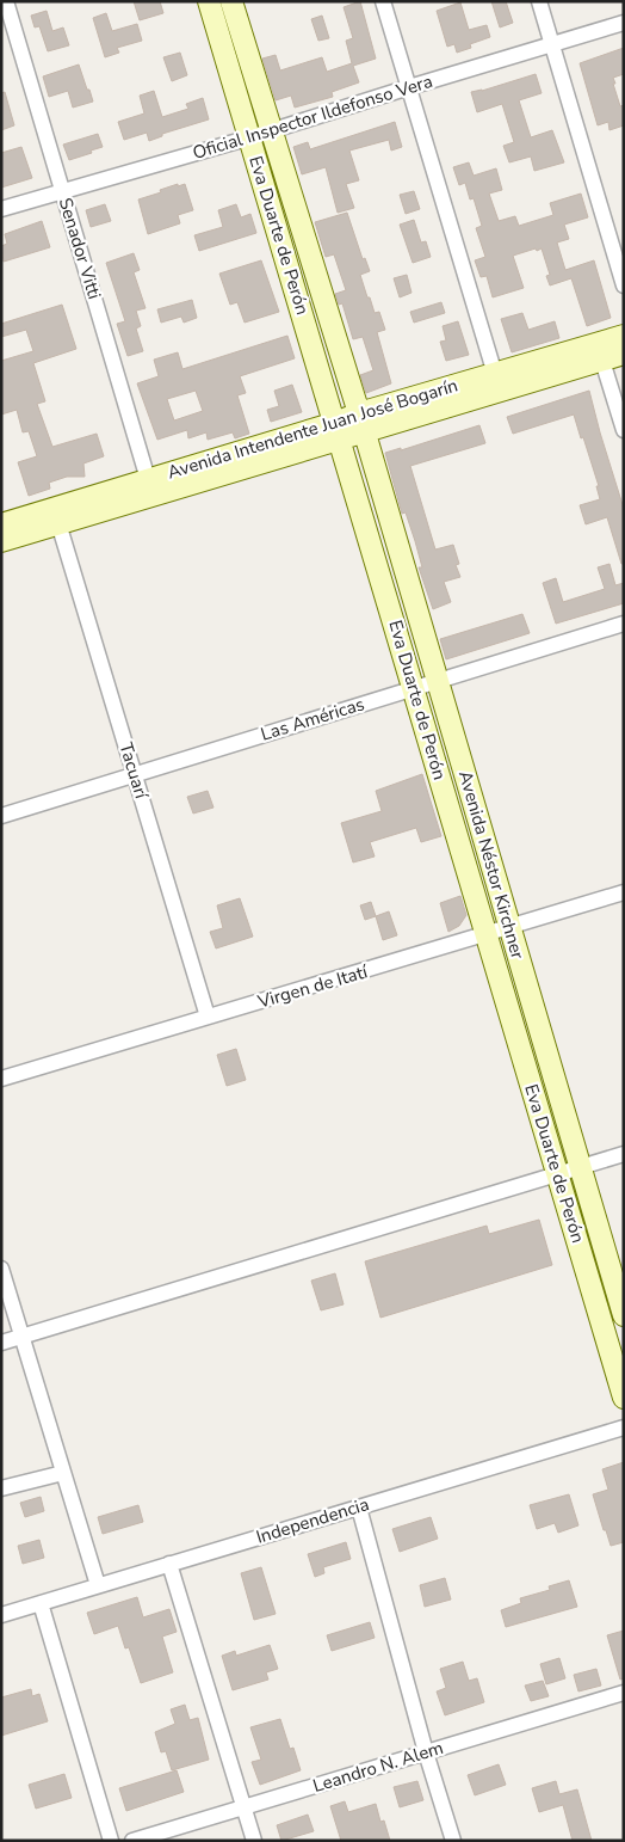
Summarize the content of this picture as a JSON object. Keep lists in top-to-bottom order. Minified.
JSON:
{"streets":{"street":["Oficial Inspector Ildefonso Vera","Eva Duarte de Perón","Senador Vitti","Avenida Intendente Juan José Bogarín","Las Américas","Tacuarí","Avenida Néstor Kirchner","Virgen de Itatí","Independencia","Leandro N. Alem"]},"crossings":[["Oficial Inspector Ildefonso Vera","Eva Duarte de Perón"],["Oficial Inspector Ildefonso Vera","Senador Vitti"],["Eva Duarte de Perón","Avenida Intendente Juan José Bogarín"],["Eva Duarte de Perón","Las Américas"],["Eva Duarte de Perón","Avenida Néstor Kirchner"],["Eva Duarte de Perón","Virgen de Itatí"],["Senador Vitti","Avenida Intendente Juan José Bogarín"],["Avenida Intendente Juan José Bogarín","Tacuarí"],["Avenida Intendente Juan José Bogarín","Avenida Néstor Kirchner"],["Las Américas","Tacuarí"],["Las Américas","Avenida Néstor Kirchner"],["Tacuarí","Virgen de Itatí"],["Avenida Néstor Kirchner","Virgen de Itatí"]]}
